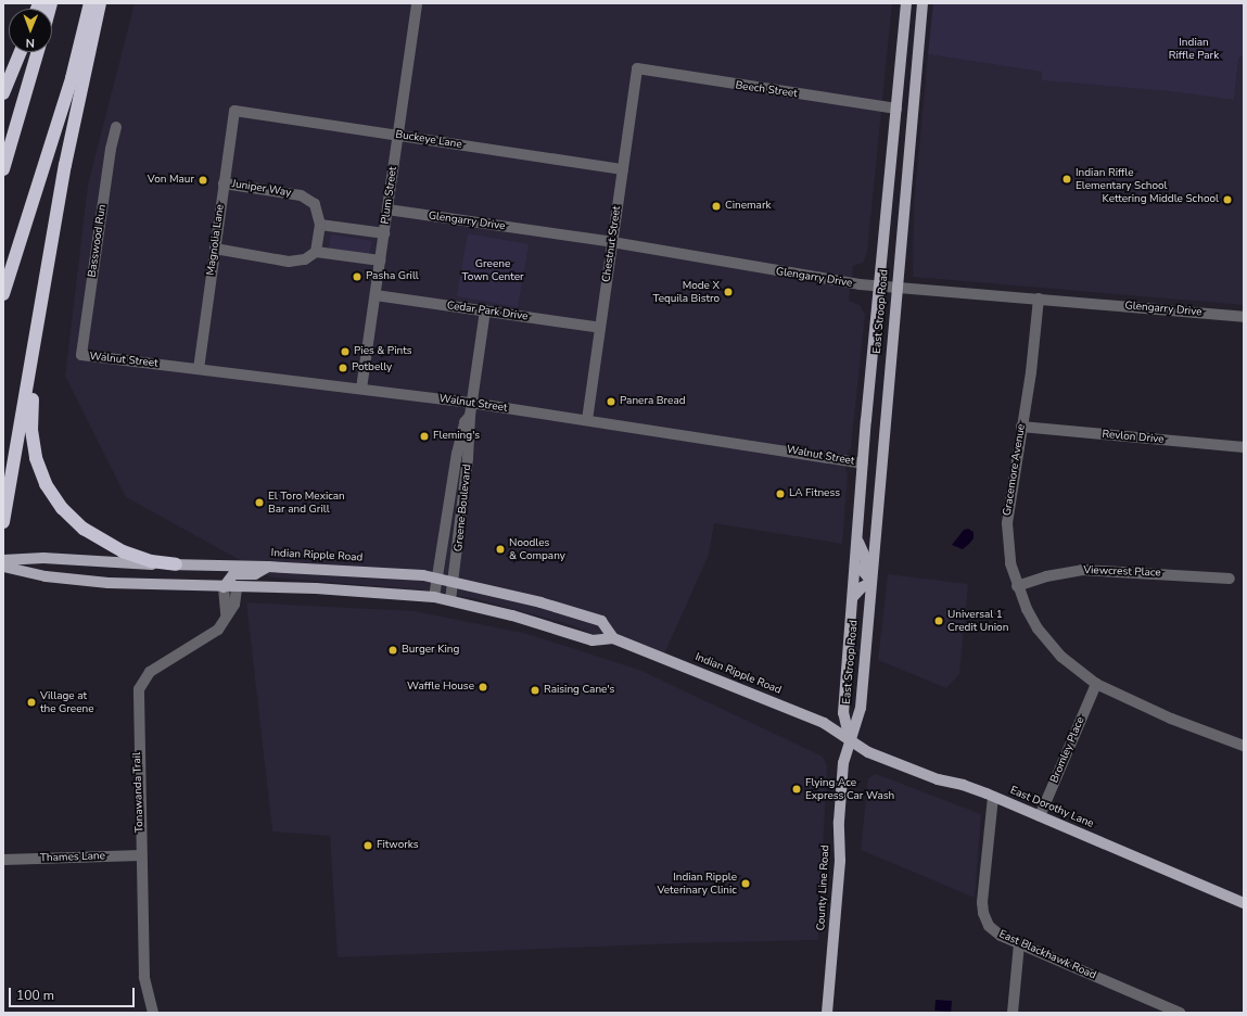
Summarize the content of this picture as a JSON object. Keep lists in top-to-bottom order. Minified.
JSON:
{"streets":{"main road":["East Stroop Road","Indian Ripple Road","East Dorothy Lane","County Line Road"],"street":["Beech Street","Buckeye Lane","Juniper Way","Plum Street","Glengarry Drive","Magnolia Lane","Basswood Run","Chestnut Street","Cedar Park Drive","Walnut Street","Revlon Drive","Gracemore Avenue","Greene Boulevard","Viewcrest Place","Bromley Place","Tonawanda Trail","Thames Lane","East Blackhawk Road"]},"crossings":[["Beech Street","Chestnut Street"],["Beech Street","East Stroop Road"],["Buckeye Lane","Plum Street"],["Buckeye Lane","Magnolia Lane"],["Buckeye Lane","Chestnut Street"],["Juniper Way","Magnolia Lane"],["Plum Street","Glengarry Drive"],["Plum Street","Cedar Park Drive"],["Plum Street","Walnut Street"],["Glengarry Drive","Chestnut Street"],["Glengarry Drive","East Stroop Road"],["Glengarry Drive","Gracemore Avenue"],["Magnolia Lane","Walnut Street"],["Basswood Run","Walnut Street"],["Chestnut Street","Cedar Park Drive"],["Chestnut Street","Walnut Street"],["Cedar Park Drive","Greene Boulevard"],["East Stroop Road","Walnut Street"],["East Stroop Road","Indian Ripple Road"],["East Stroop Road","East Dorothy Lane"],["East Stroop Road","County Line Road"],["Walnut Street","Greene Boulevard"],["Revlon Drive","Gracemore Avenue"],["Gracemore Avenue","Viewcrest Place"],["Gracemore Avenue","Bromley Place"],["Greene Boulevard","Indian Ripple Road"],["Indian Ripple Road","Tonawanda Trail"],["Indian Ripple Road","East Dorothy Lane"],["Indian Ripple Road","County Line Road"],["Bromley Place","East Dorothy Lane"],["Tonawanda Trail","Thames Lane"],["East Dorothy Lane","County Line Road"],["East Dorothy Lane","East Blackhawk Road"]],"parks":["Indian Riffle Park","Greene Town Center"],"places":["Indian Riffle Elementary School","Von Maur","Kettering Middle School","Cinemark","Pasha Grill","Mode X Tequila Bistro","Pies & Pints","Potbelly","Panera Bread","Fleming's","LA Fitness","El Toro Mexican Bar and Grill","Noodles & Company","Universal 1 Credit Union","Burger King","Waffle House","Raising Cane's","Village at the Greene","Flying Ace Express Car Wash","Fitworks","Indian Ripple Veterinary Clinic"],"scale_bar":"100 m","north":"bottom"}
